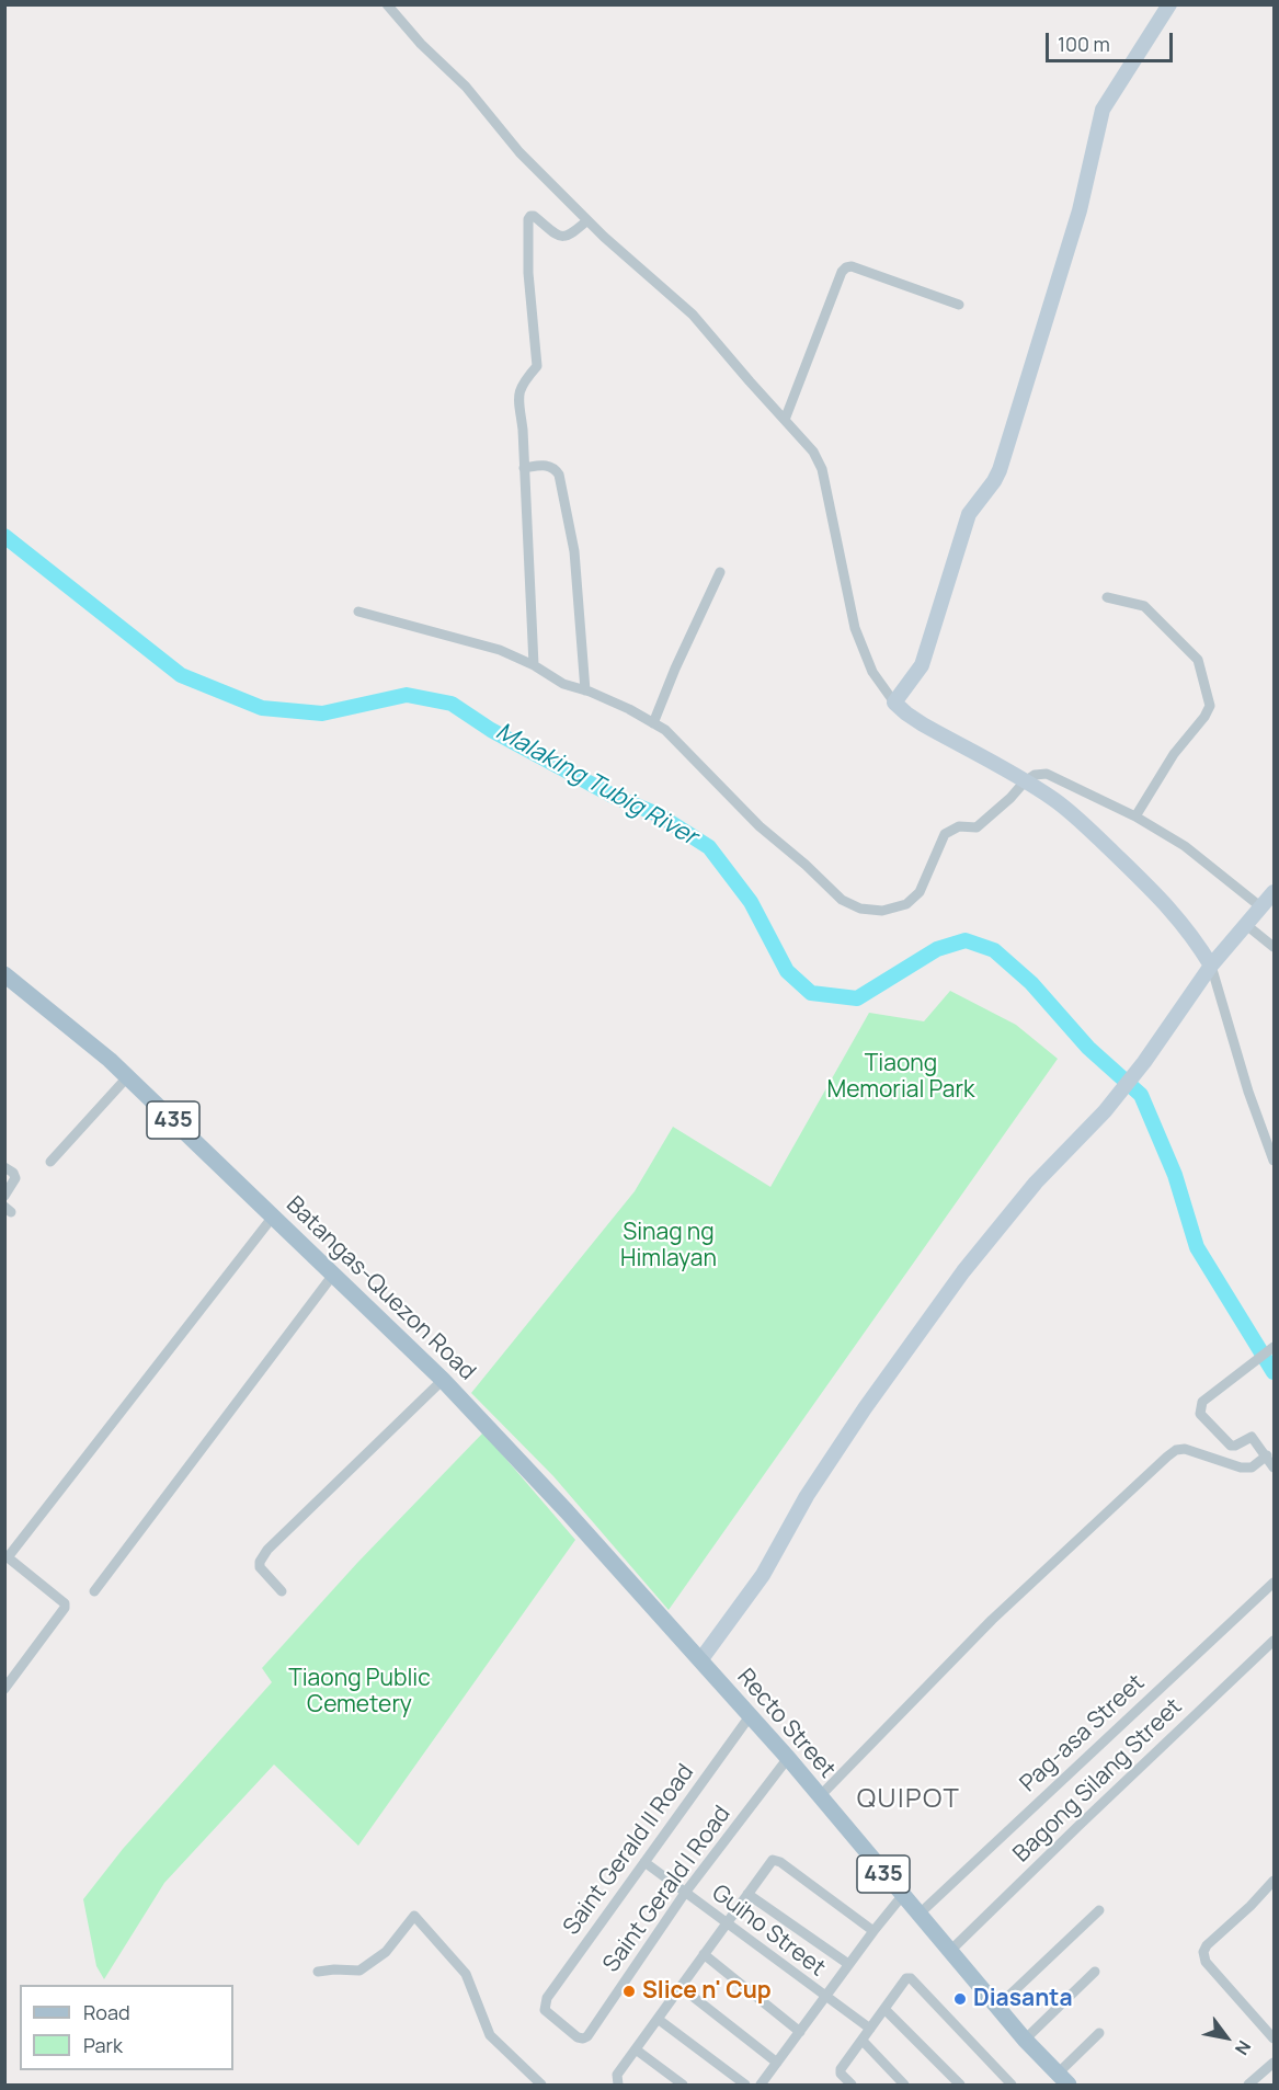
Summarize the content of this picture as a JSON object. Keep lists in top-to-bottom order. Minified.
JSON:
{"streets":{"main road":["435","Batangas-Quezon Road","Recto Street"],"street":["Pag-asa Street","Bagong Silang Street","Saint Gerald II Road","Saint Gerald I Road","Guiho Street"]},"crossings":[["Batangas-Quezon Road","Recto Street"],["Recto Street","Pag-asa Street"],["Recto Street","Bagong Silang Street"],["Recto Street","Saint Gerald II Road"],["Recto Street","Saint Gerald I Road"],["Saint Gerald II Road","Saint Gerald I Road"],["Saint Gerald II Road","Guiho Street"],["Saint Gerald I Road","Guiho Street"]],"districts":["QUIPOT"],"water":["Malaking Tubig River"],"parks":["Tiaong Memorial Park","Sinag ng Himlayan","Tiaong Public Cemetery"],"places":["Slice n' Cup","Diasanta"],"legend":["Road","Park"],"scale_bar":"100 m","north":"bottom right"}
